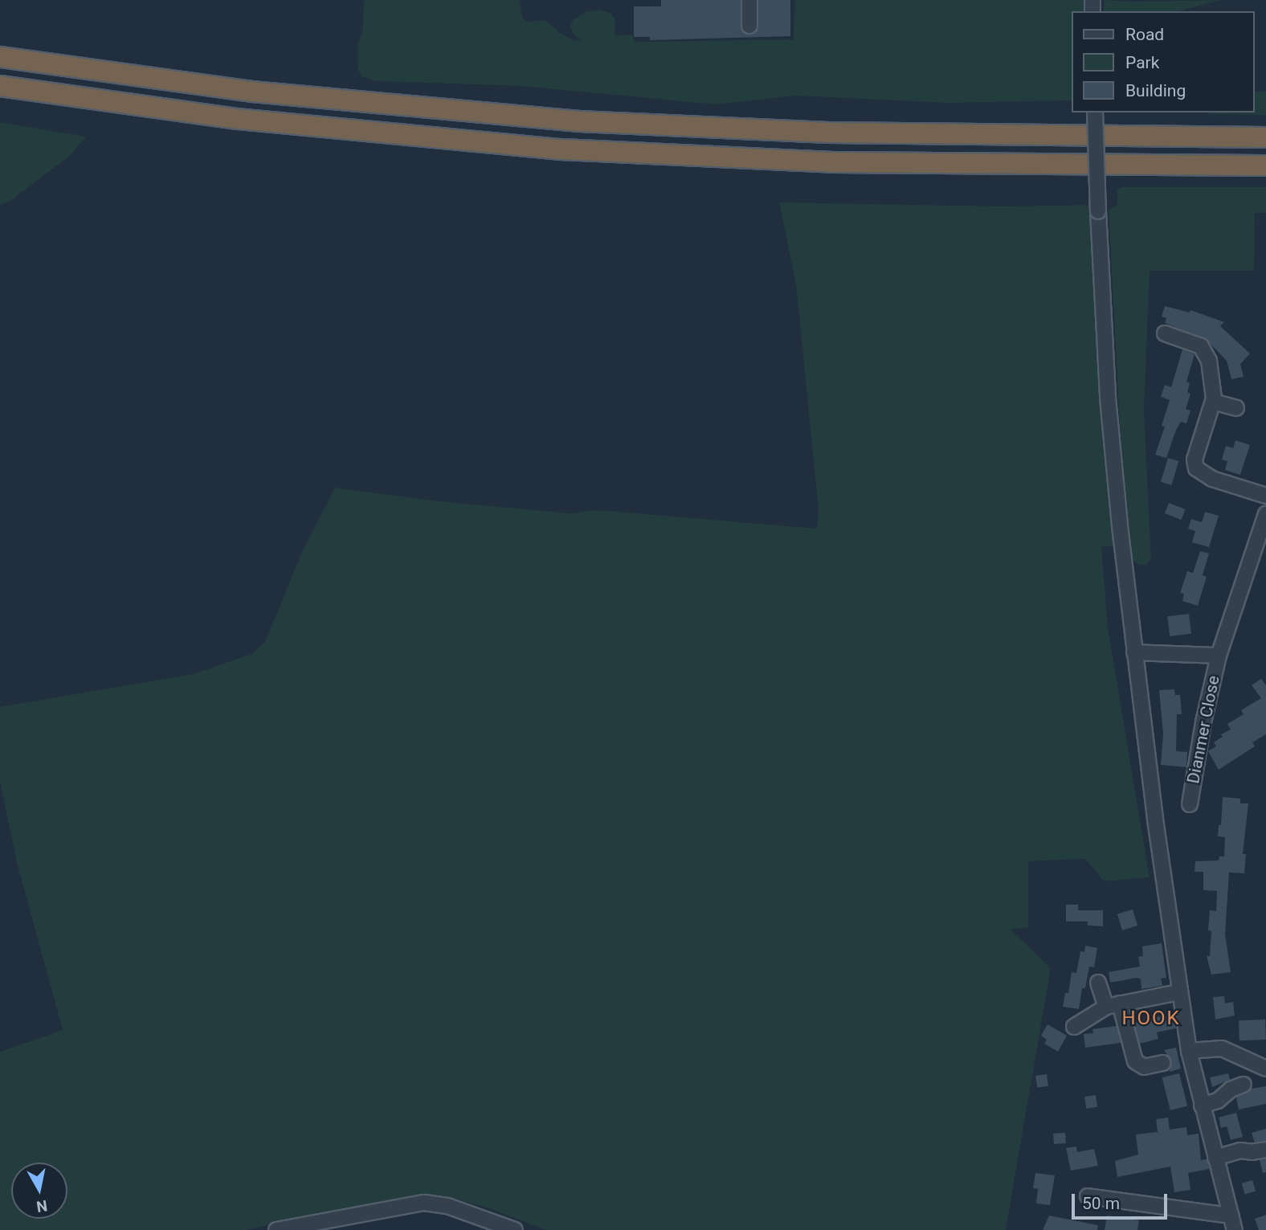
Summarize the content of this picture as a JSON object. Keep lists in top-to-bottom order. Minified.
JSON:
{"streets":{"street":["Dianmer Close"]},"districts":["HOOK"],"legend":["Road","Park","Building"],"scale_bar":"50 m","north":"bottom"}
